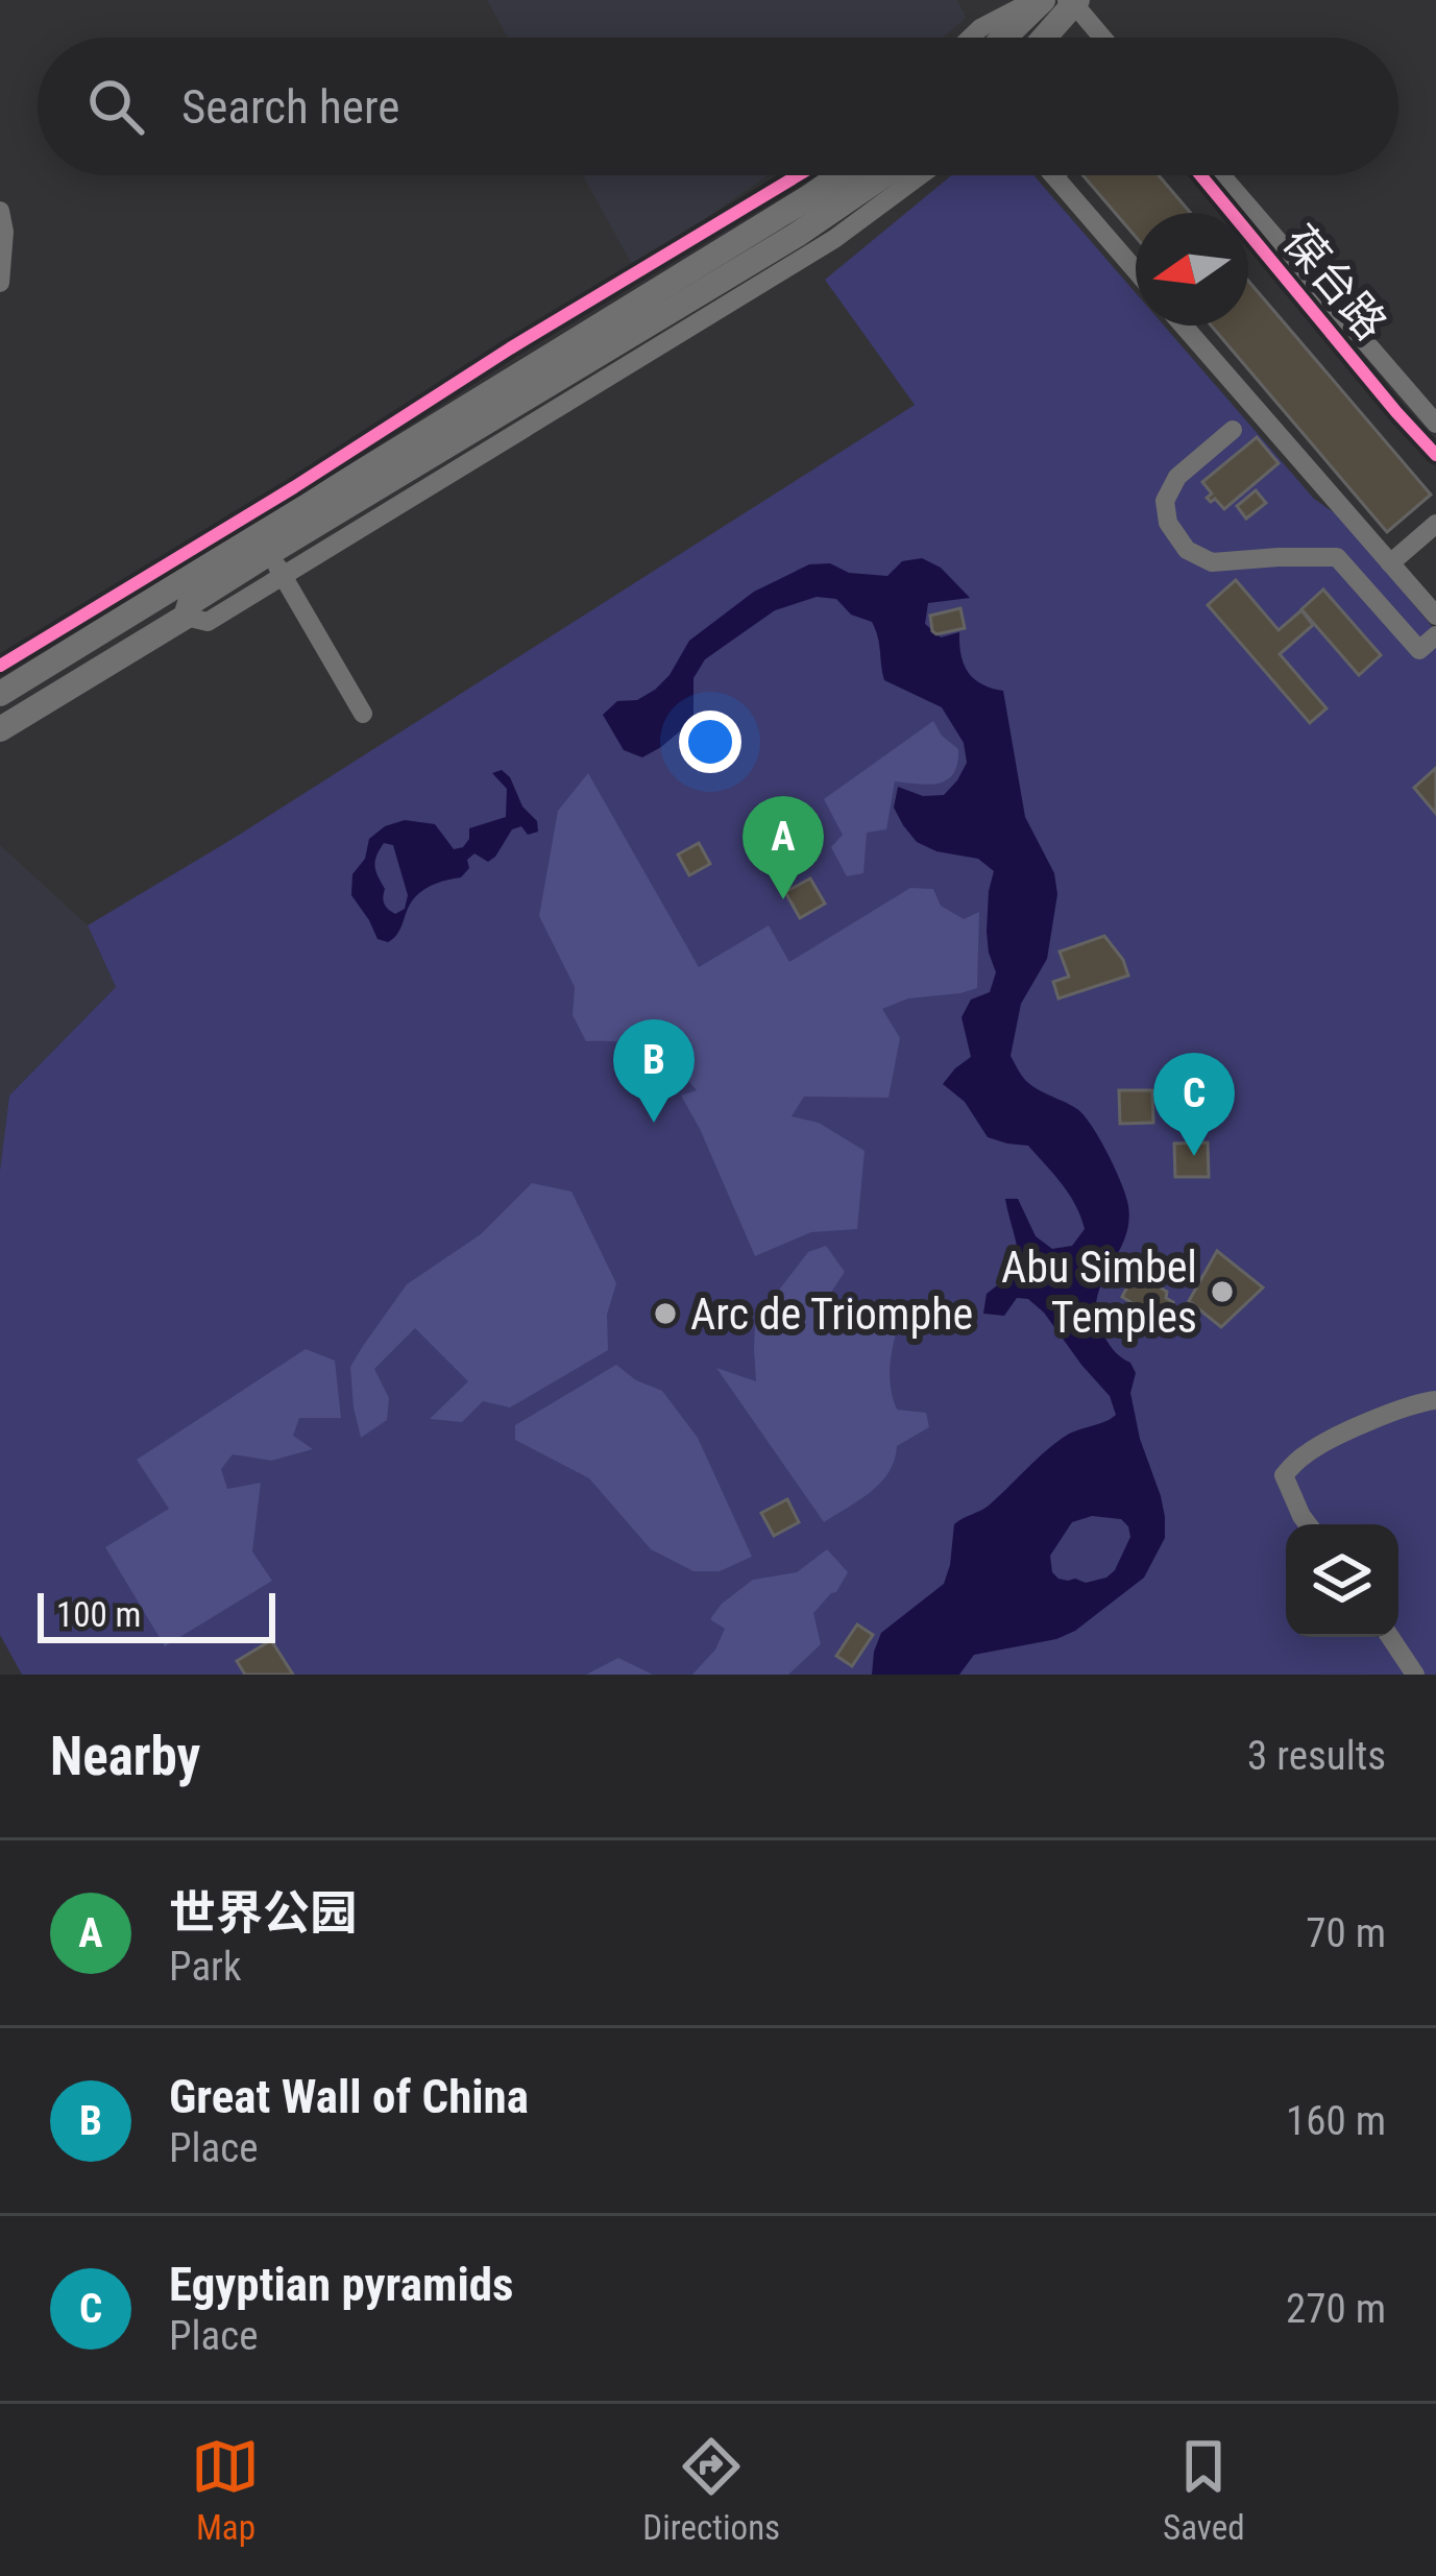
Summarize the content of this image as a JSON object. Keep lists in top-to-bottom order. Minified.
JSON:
{"streets":{"street":["葆台路"]},"places":["Abu Simbel Temples","Arc de Triomphe"],"scale_bar":"100 m","north":"left","page":{"search":"Search here","pins":["A","B","C"],"scale":"100 m","heading":["Nearby","3 results"],"list":[{"mark":"A","name":"世界公园","note":"Park","value":"70 m"},{"mark":"B","name":"Great Wall of China","note":"Place","value":"160 m"},{"mark":"C","name":"Egyptian pyramids","note":"Place","value":"270 m"}],"nav":["Map","Directions","Saved"]}}
